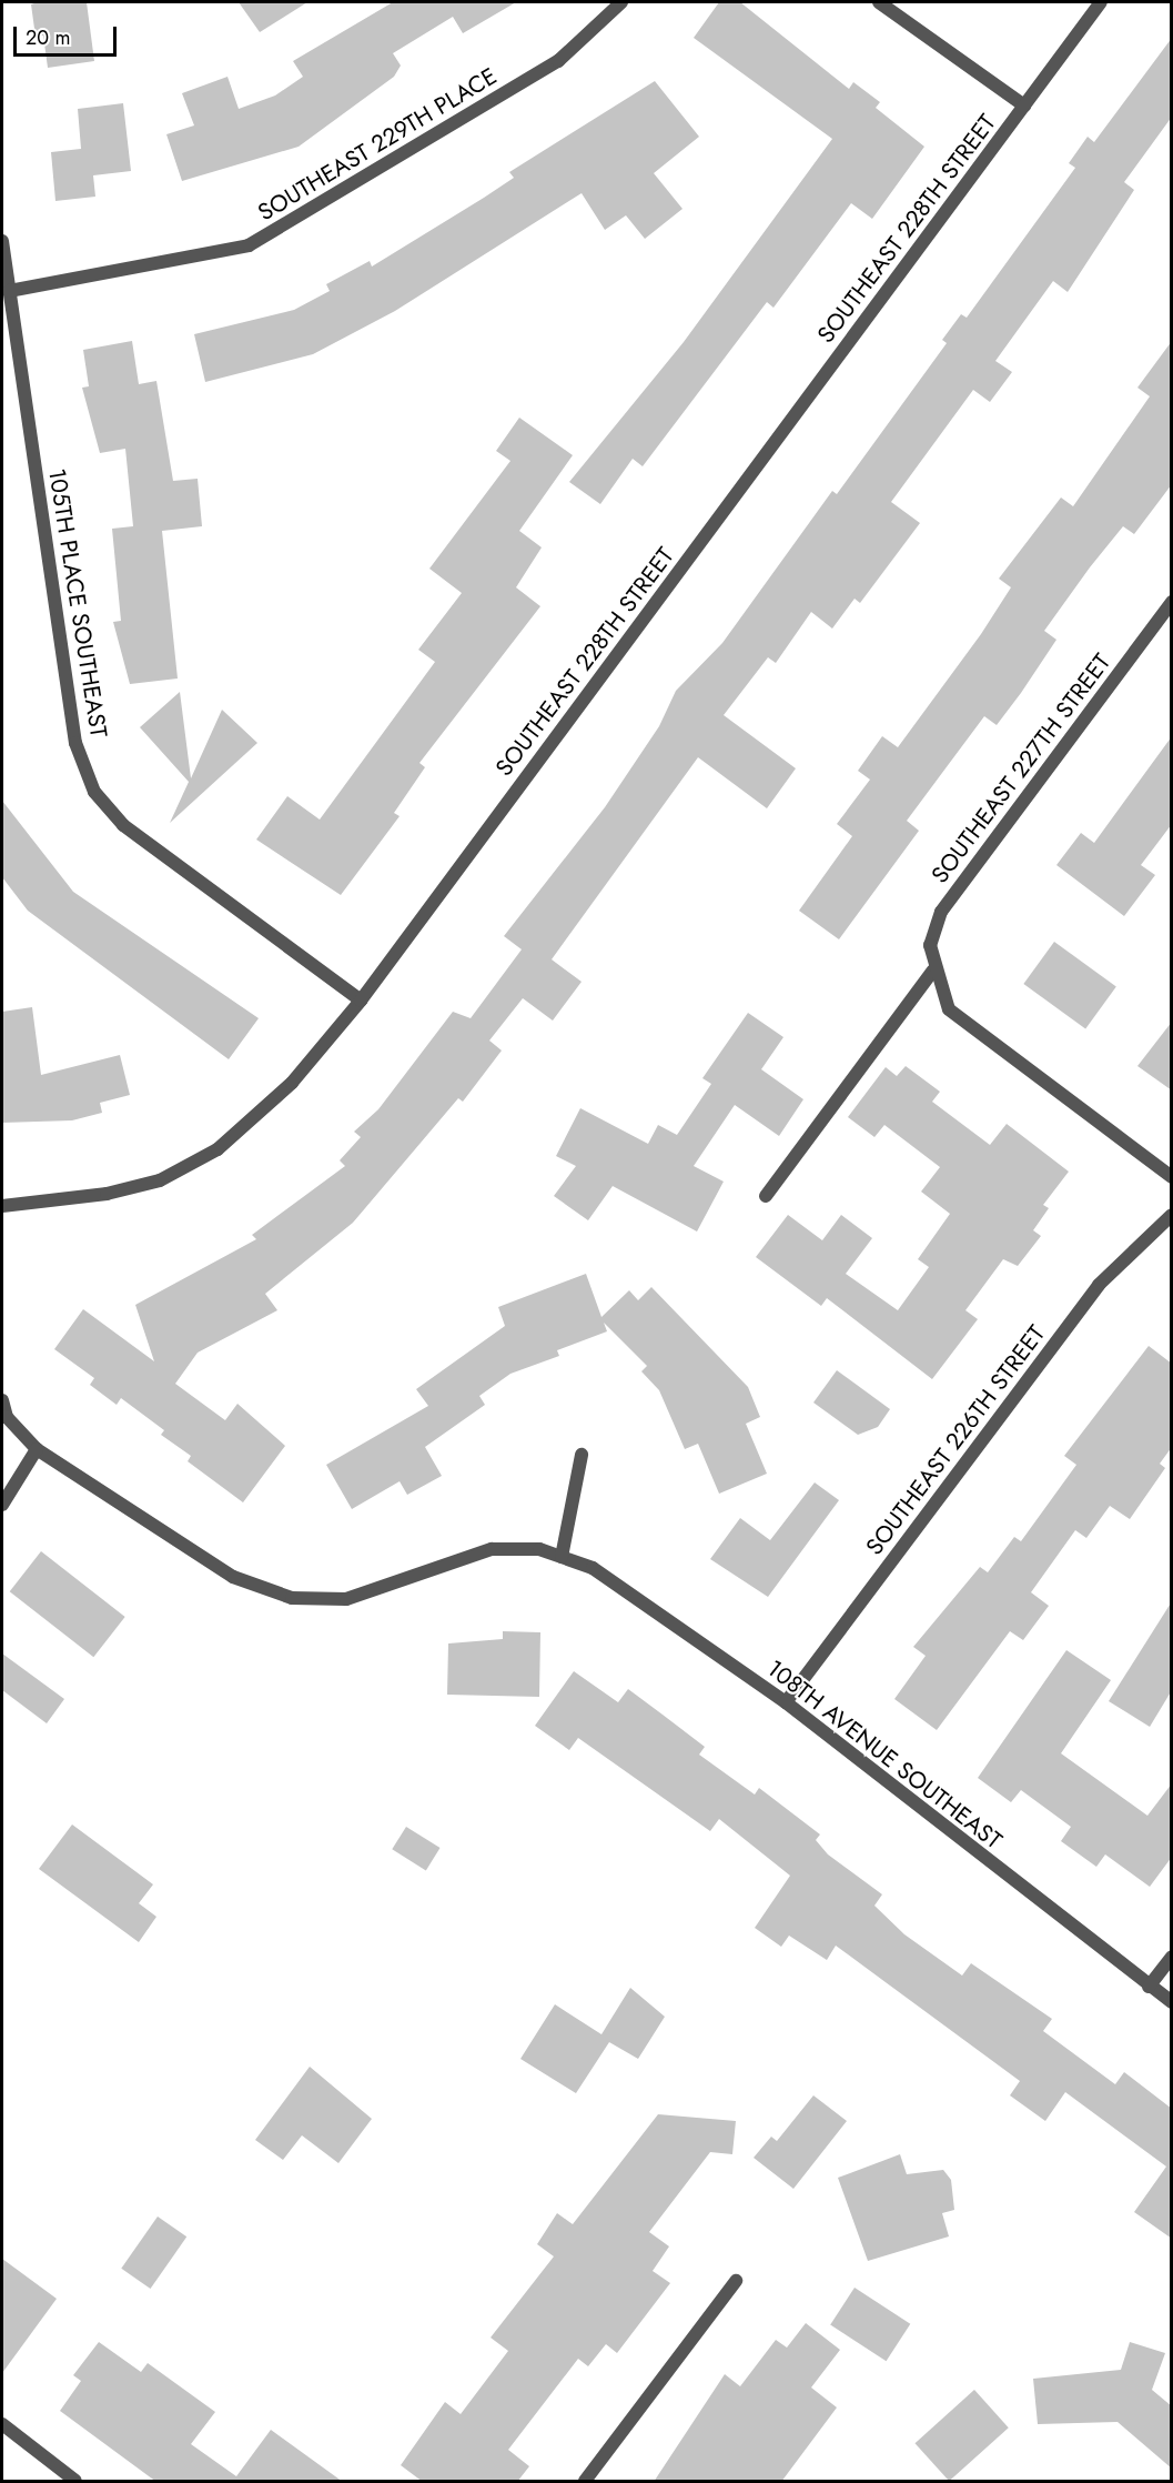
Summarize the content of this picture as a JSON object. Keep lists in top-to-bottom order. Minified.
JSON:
{"streets":{"street":["SOUTHEAST 229TH PLACE","SOUTHEAST 228TH STREET","105TH PLACE SOUTHEAST","SOUTHEAST 227TH STREET","SOUTHEAST 226TH STREET","108TH AVENUE SOUTHEAST"]},"crossings":[["SOUTHEAST 229TH PLACE","105TH PLACE SOUTHEAST"],["SOUTHEAST 228TH STREET","105TH PLACE SOUTHEAST"],["SOUTHEAST 226TH STREET","108TH AVENUE SOUTHEAST"]],"scale_bar":"20 m"}
